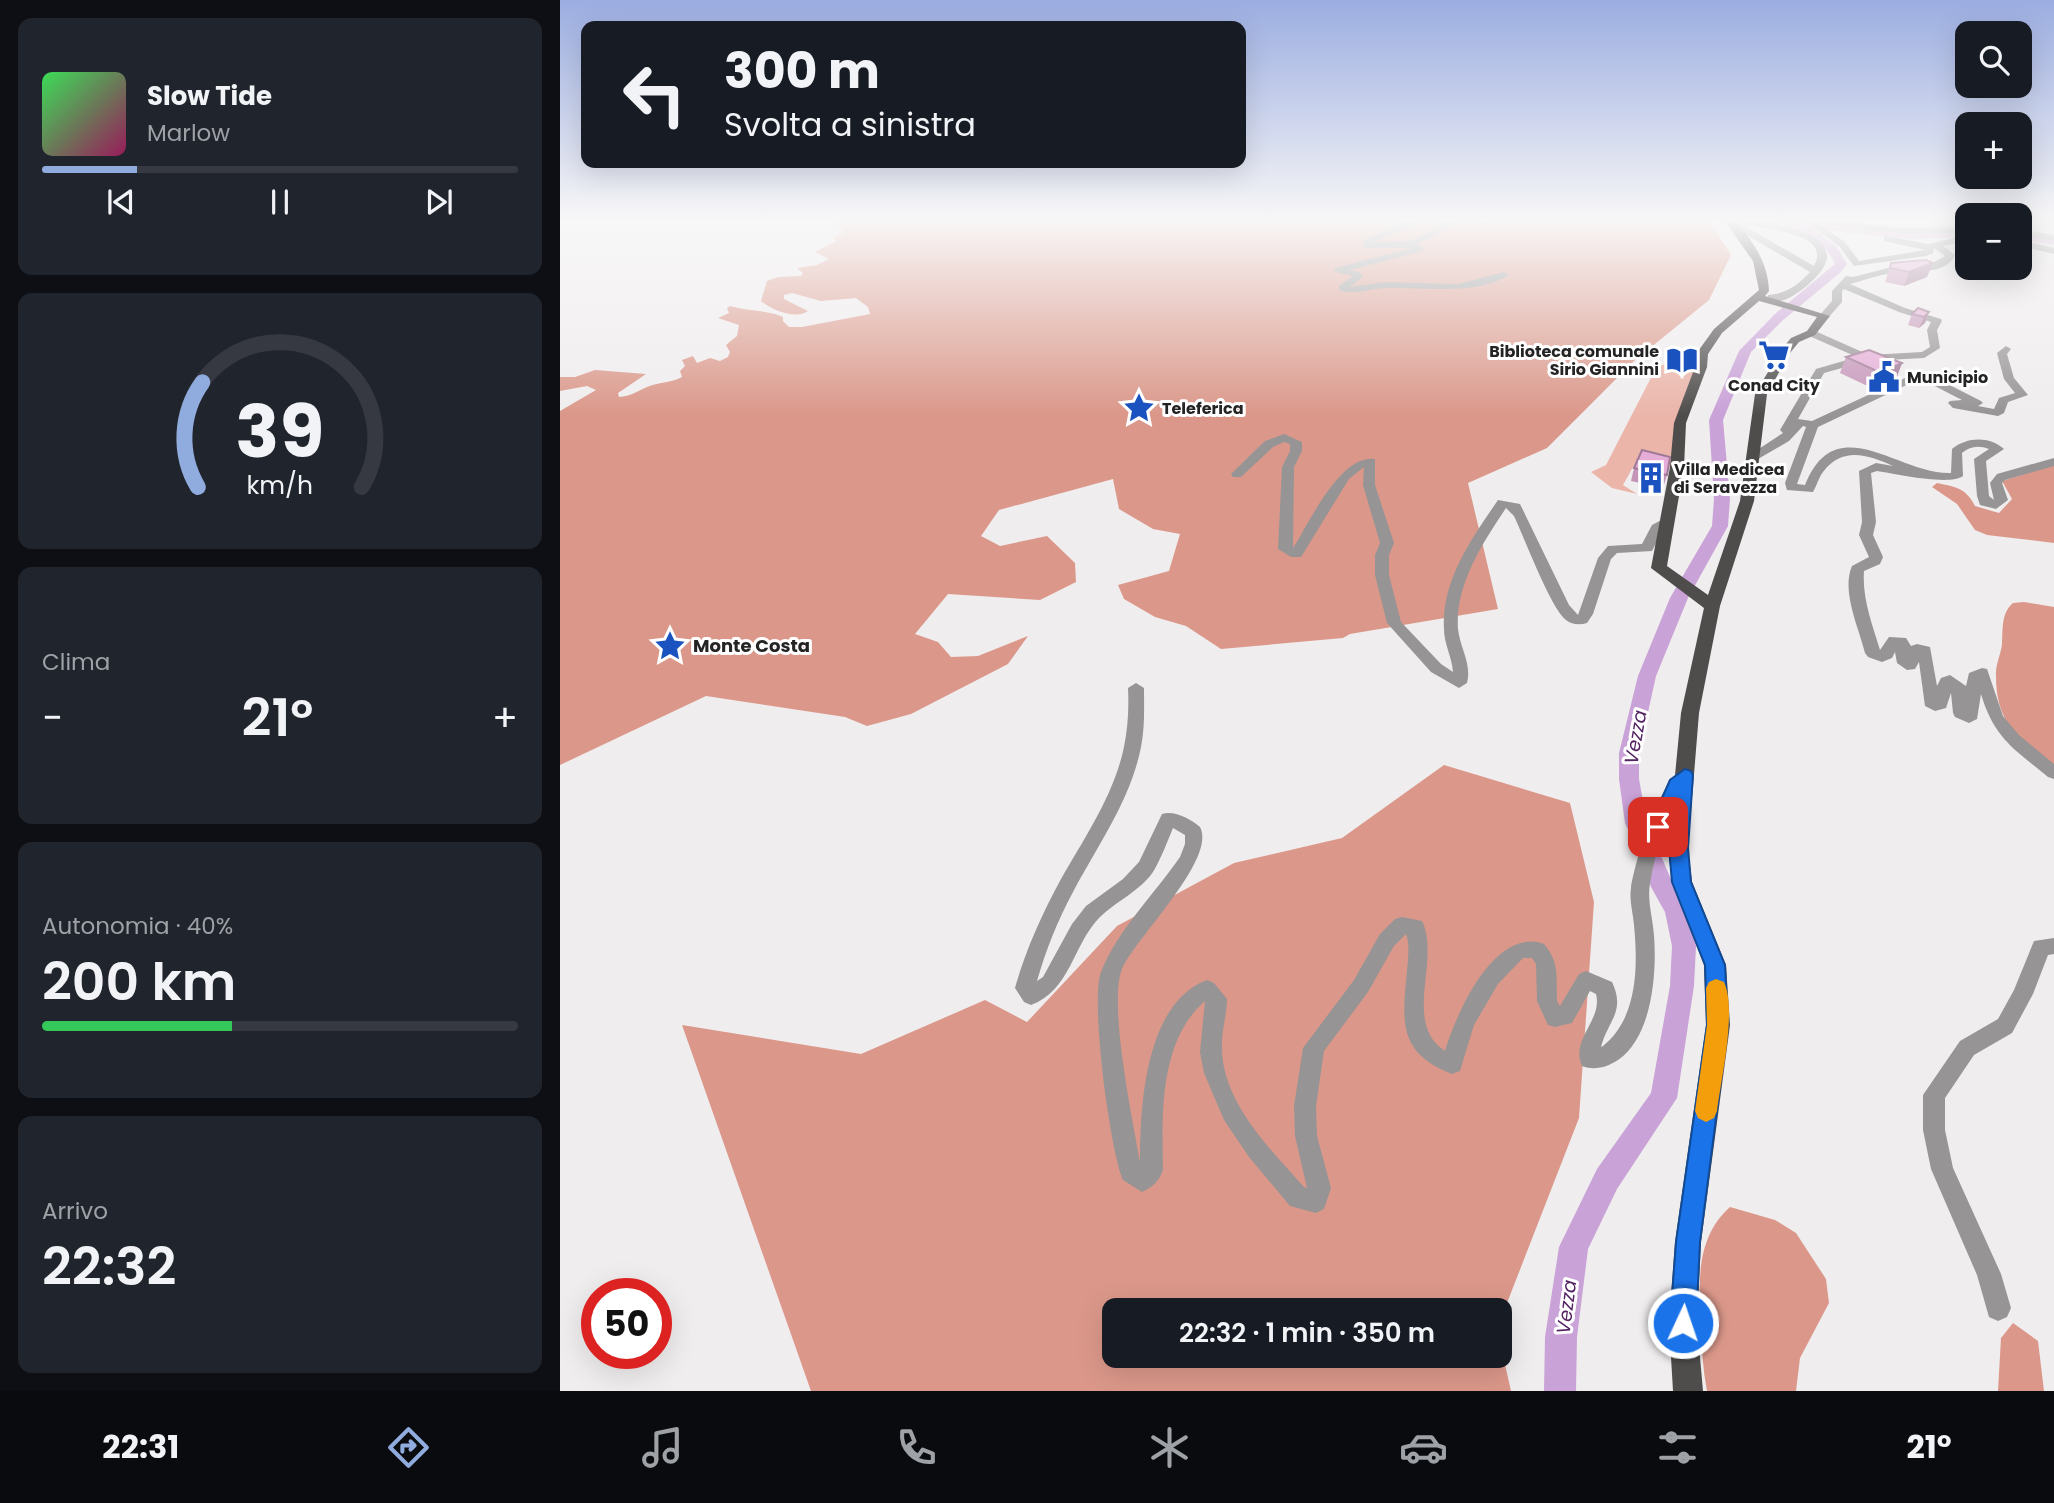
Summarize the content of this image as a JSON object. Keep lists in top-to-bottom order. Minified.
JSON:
{"water":["Vezza"],"places":{"supermarket":["Conad City"],"library":["Biblioteca comunale Sirio Giannini"],"public building":["Municipio"],"place":["Teleferica","Monte Costa"],"building":["Villa Medicea di Seravezza"]},"page":{"map_buttons":["+","−"],"turn":["300 m","Svolta a sinistra"],"song":["Slow Tide","Marlow"],"tile":["Clima",["Autonomia · 40%","200 km"],["Arrivo","22:32"]],"heat":["−","21°","+"],"limit":"50","trip":"22:32 · 1 min · 350 m","tabs":["22:31","21°"],"gauge":["39","km/h"]}}
